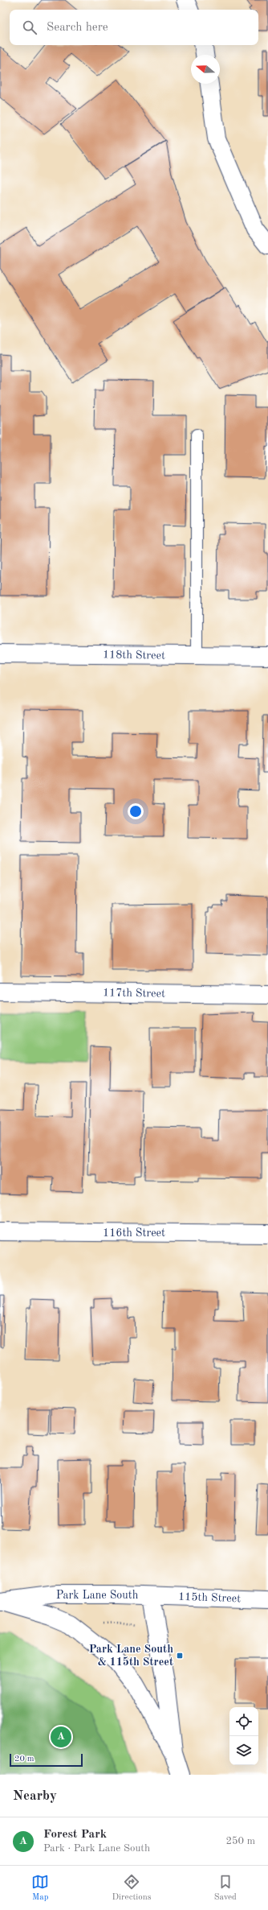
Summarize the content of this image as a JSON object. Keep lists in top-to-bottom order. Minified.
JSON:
{"streets":{"street":["118th Street","117th Street","116th Street","Park Lane South","115th Street"]},"crossings":[["Park Lane South","115th Street"]],"places":{"transit":["Park Lane South & 115th Street"]},"scale_bar":"20 m","north":"left","page":{"search":"Search here","pins":"A","scale":"20 m","heading":"Nearby","list":[{"mark":"A","name":"Forest Park","note":"Park · Park Lane South","value":"250 m"}],"nav":["Map","Directions","Saved"]}}
